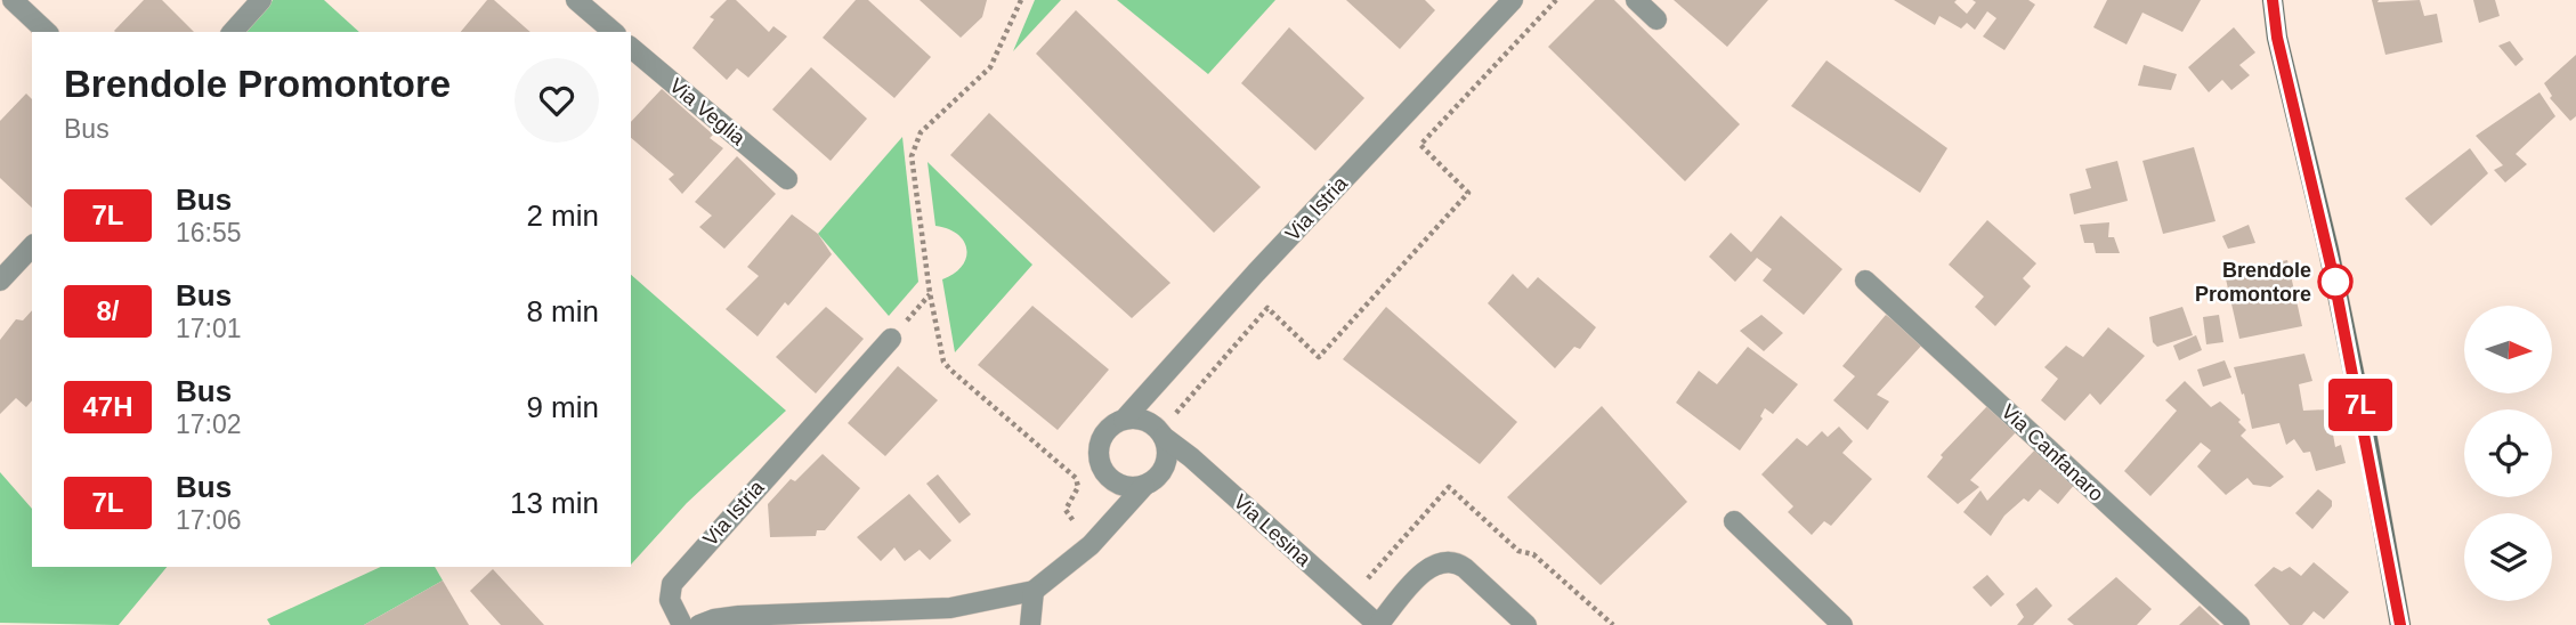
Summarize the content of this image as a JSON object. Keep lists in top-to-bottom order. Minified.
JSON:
{"streets":{"street":["Via Veglia","Via Istria","Via Canfanaro","Via Lesina"]},"crossings":[["Via Istria","Via Lesina"]],"places":["Brendole Promontore"],"lines":["bus line 7L"],"north":"right","page":{"on_map":"7L","heading":["Brendole Promontore","Bus"],"list":[{"mark":"7L","name":"Bus","note":"16:55","value":"2 min"},{"mark":"8/","name":"Bus","note":"17:01","value":"8 min"},{"mark":"47H","name":"Bus","note":"17:02","value":"9 min"},{"mark":"7L","name":"Bus","note":"17:06","value":"13 min"}]}}
